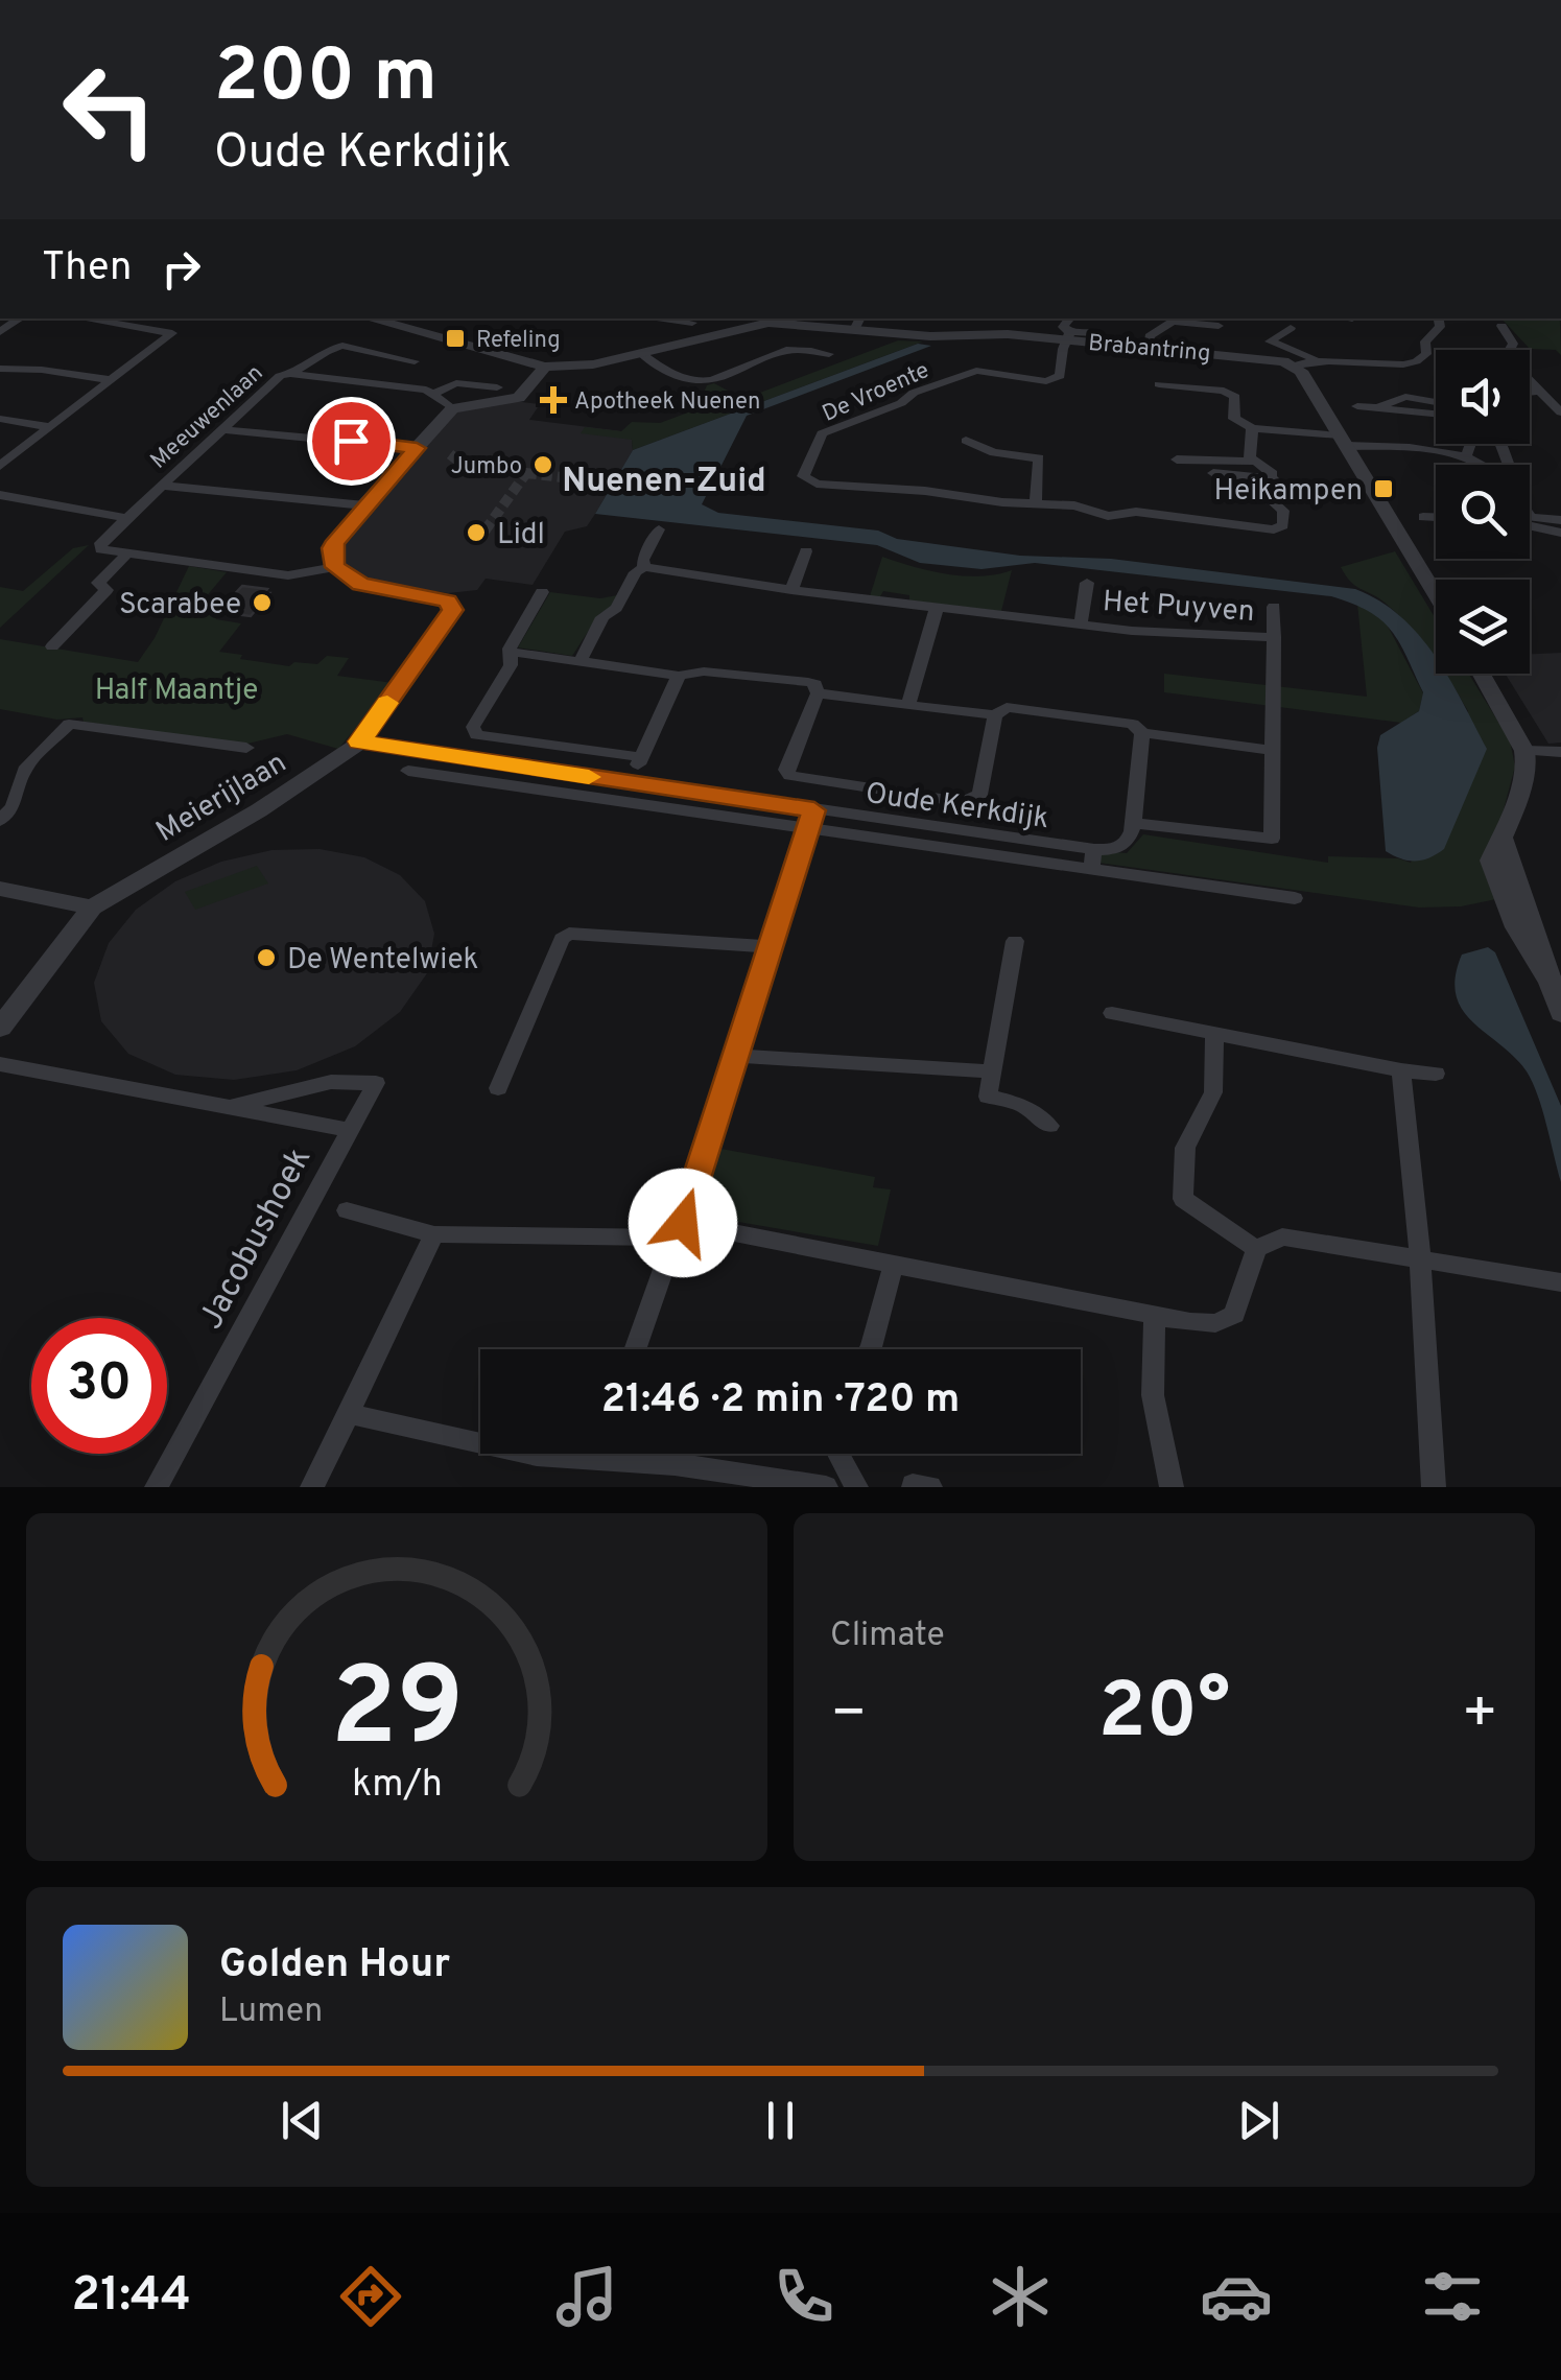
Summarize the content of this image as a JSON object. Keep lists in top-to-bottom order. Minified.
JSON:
{"streets":{"street":["Brabantring","De Vroente","Meeuwenlaan","Het Puyven","Meierijlaan","Oude Kerkdijk","Jacobushoek"]},"crossings":[["Brabantring","De Vroente"],["Meierijlaan","Oude Kerkdijk"]],"districts":["Nuenen-Zuid"],"parks":["Half Maantje"],"places":{"transit":["Refeling","Heikampen"],"health":["Apotheek Nuenen"],"other":["Jumbo","Lidl","Scarabee","De Wentelwiek"]},"page":{"turn":["200 m","Oude Kerkdijk"],"then":"Then","limit":"30","trip":"21:46 · 2 min · 720 m","tile":"Climate","heat":["−","20°","+"],"song":["Golden Hour","Lumen"],"tabs":"21:44","gauge":["29","km/h"]}}
